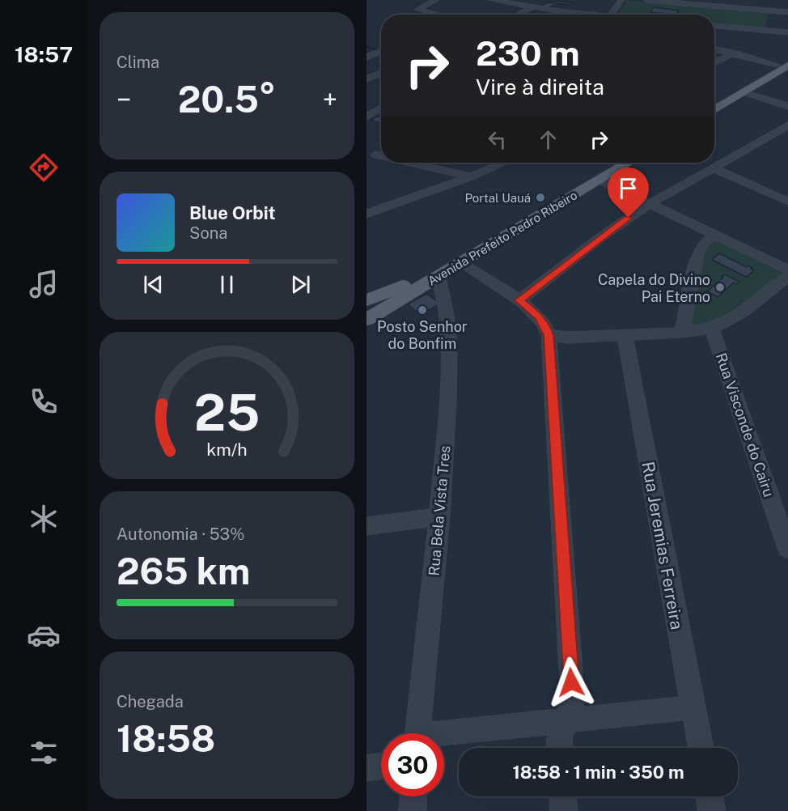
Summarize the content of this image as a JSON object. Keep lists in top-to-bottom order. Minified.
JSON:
{"streets":{"main road":["Avenida Prefeito Pedro Ribeiro"],"street":["Rua Visconde do Cairu","Rua Bela Vista Tres","Rua Jeremias Ferreira"]},"crossings":[["Avenida Prefeito Pedro Ribeiro","Rua Bela Vista Tres"]],"places":["Portal Uauá","Capela do Divino Pai Eterno","Posto Senhor do Bonfim"],"page":{"tabs":"18:57","tile":["Clima",["Autonomia · 53%","265 km"],["Chegada","18:58"]],"turn":["230 m","Vire à direita"],"heat":["−","20.5°","+"],"song":["Blue Orbit","Sona"],"limit":"30","trip":"18:58 · 1 min · 350 m","gauge":["25","km/h"]}}
